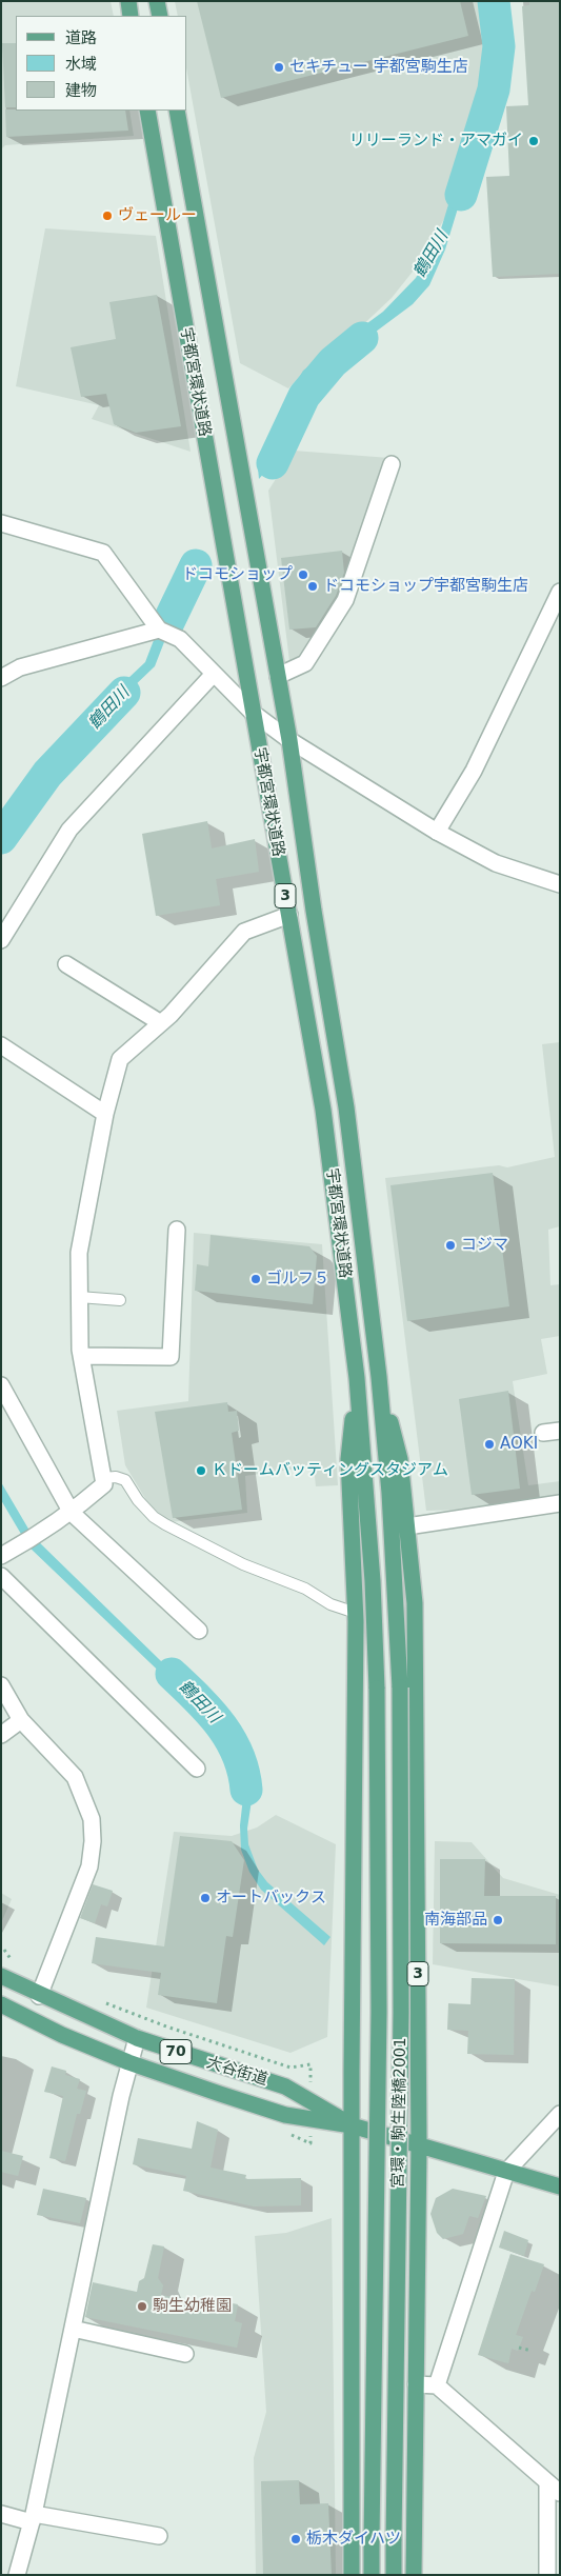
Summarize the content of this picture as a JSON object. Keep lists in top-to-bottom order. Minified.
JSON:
{"streets":{"main road":["宇都宮環状道路","3","70","大谷街道","宮環・駒生陸橋2001"]},"crossings":[["宇都宮環状道路","3"],["宇都宮環状道路","宮環・駒生陸橋2001"],["3","大谷街道"]],"water":["鶴田川"],"places":["セキチュー 宇都宮駒生店","リリーランド・アマガイ","ヴェールー","ドコモショップ","ドコモショップ宇都宮駒生店","コジマ","ゴルフ５","AOKI","Ｋドームバッティングスタジアム","オートバックス","南海部品","駒生幼稚園","栃木ダイハツ"],"legend":["道路","水域","建物"]}
